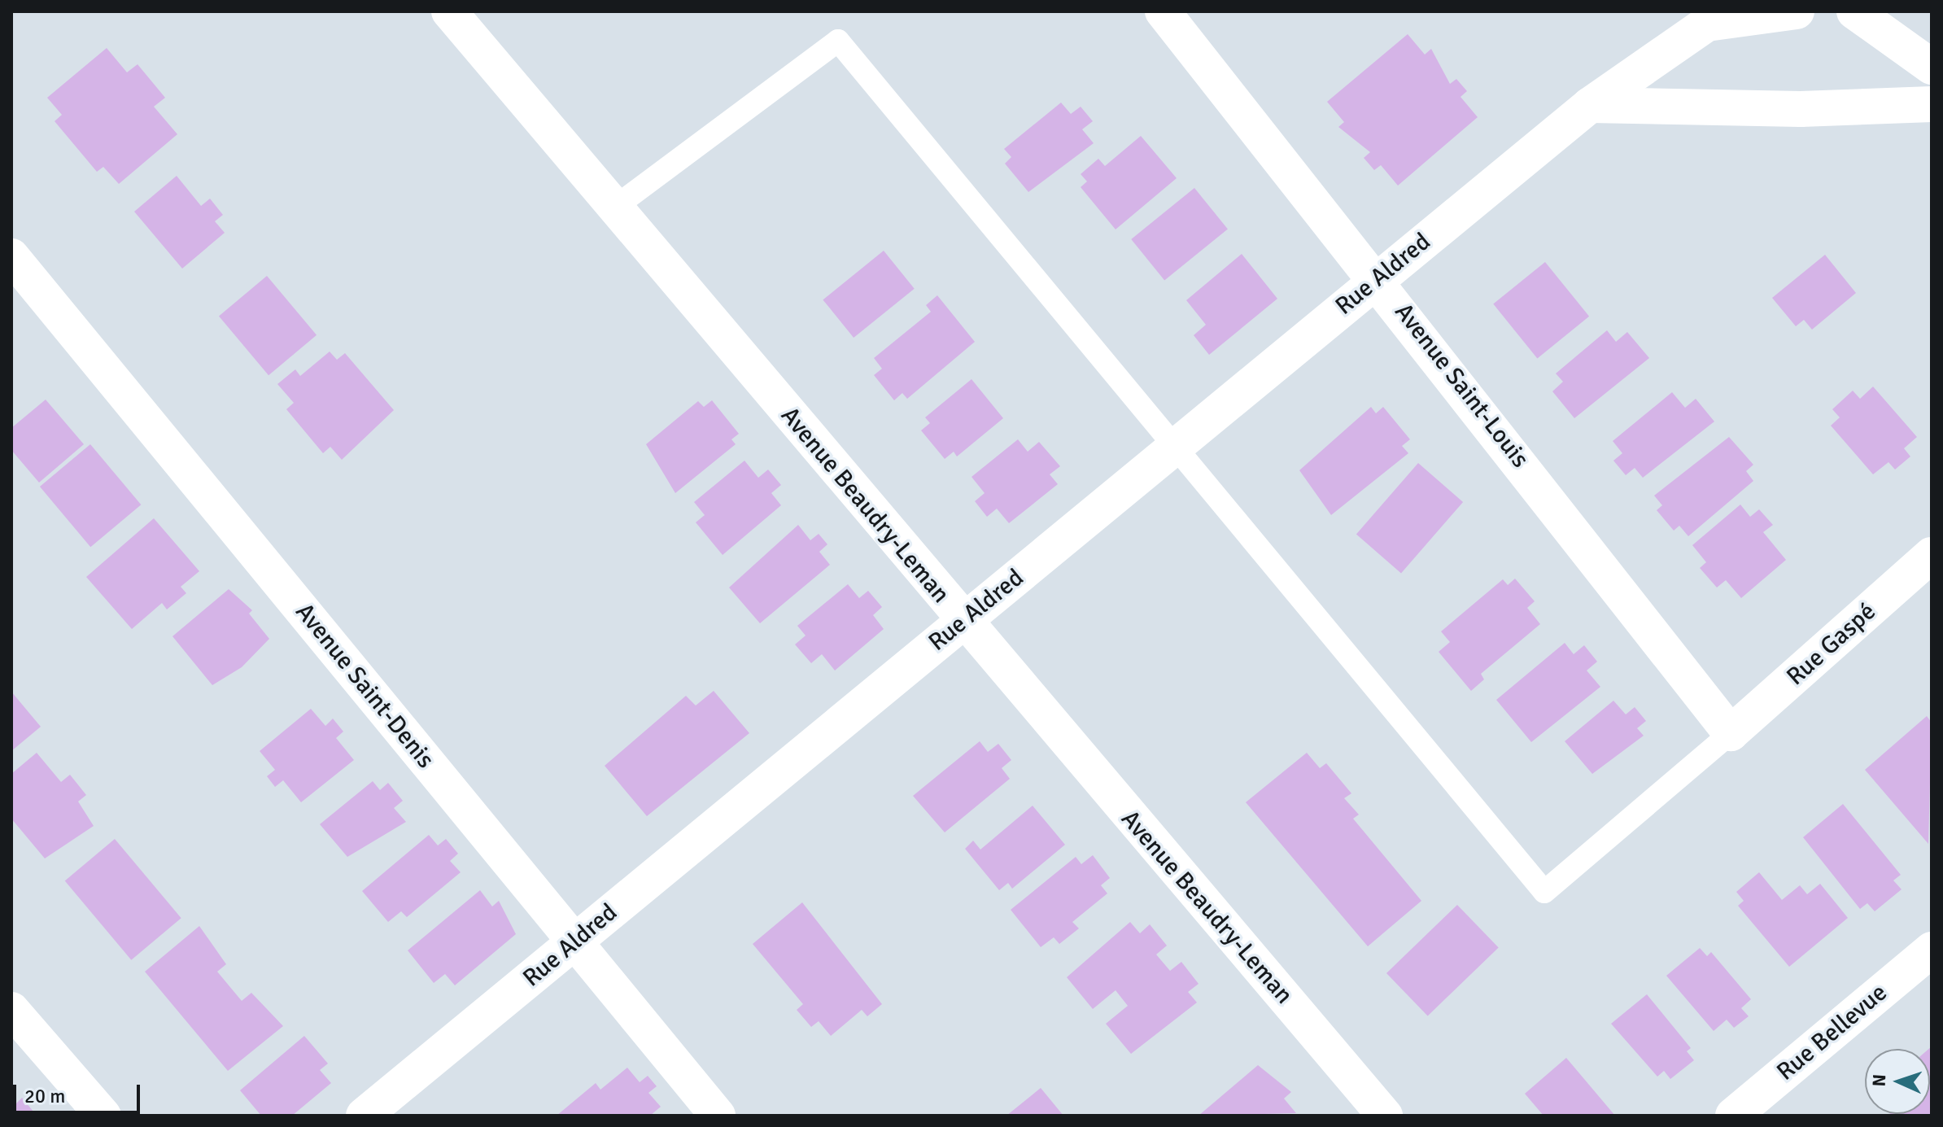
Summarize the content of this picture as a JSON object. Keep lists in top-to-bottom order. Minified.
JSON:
{"streets":{"street":["Rue Aldred","Avenue Saint-Louis","Avenue Beaudry-Leman","Rue Gaspé","Avenue Saint-Denis","Rue Bellevue"]},"crossings":[["Rue Aldred","Avenue Saint-Louis"],["Rue Aldred","Avenue Beaudry-Leman"],["Rue Aldred","Avenue Saint-Denis"],["Avenue Saint-Louis","Rue Gaspé"]],"scale_bar":"20 m","north":"left"}
